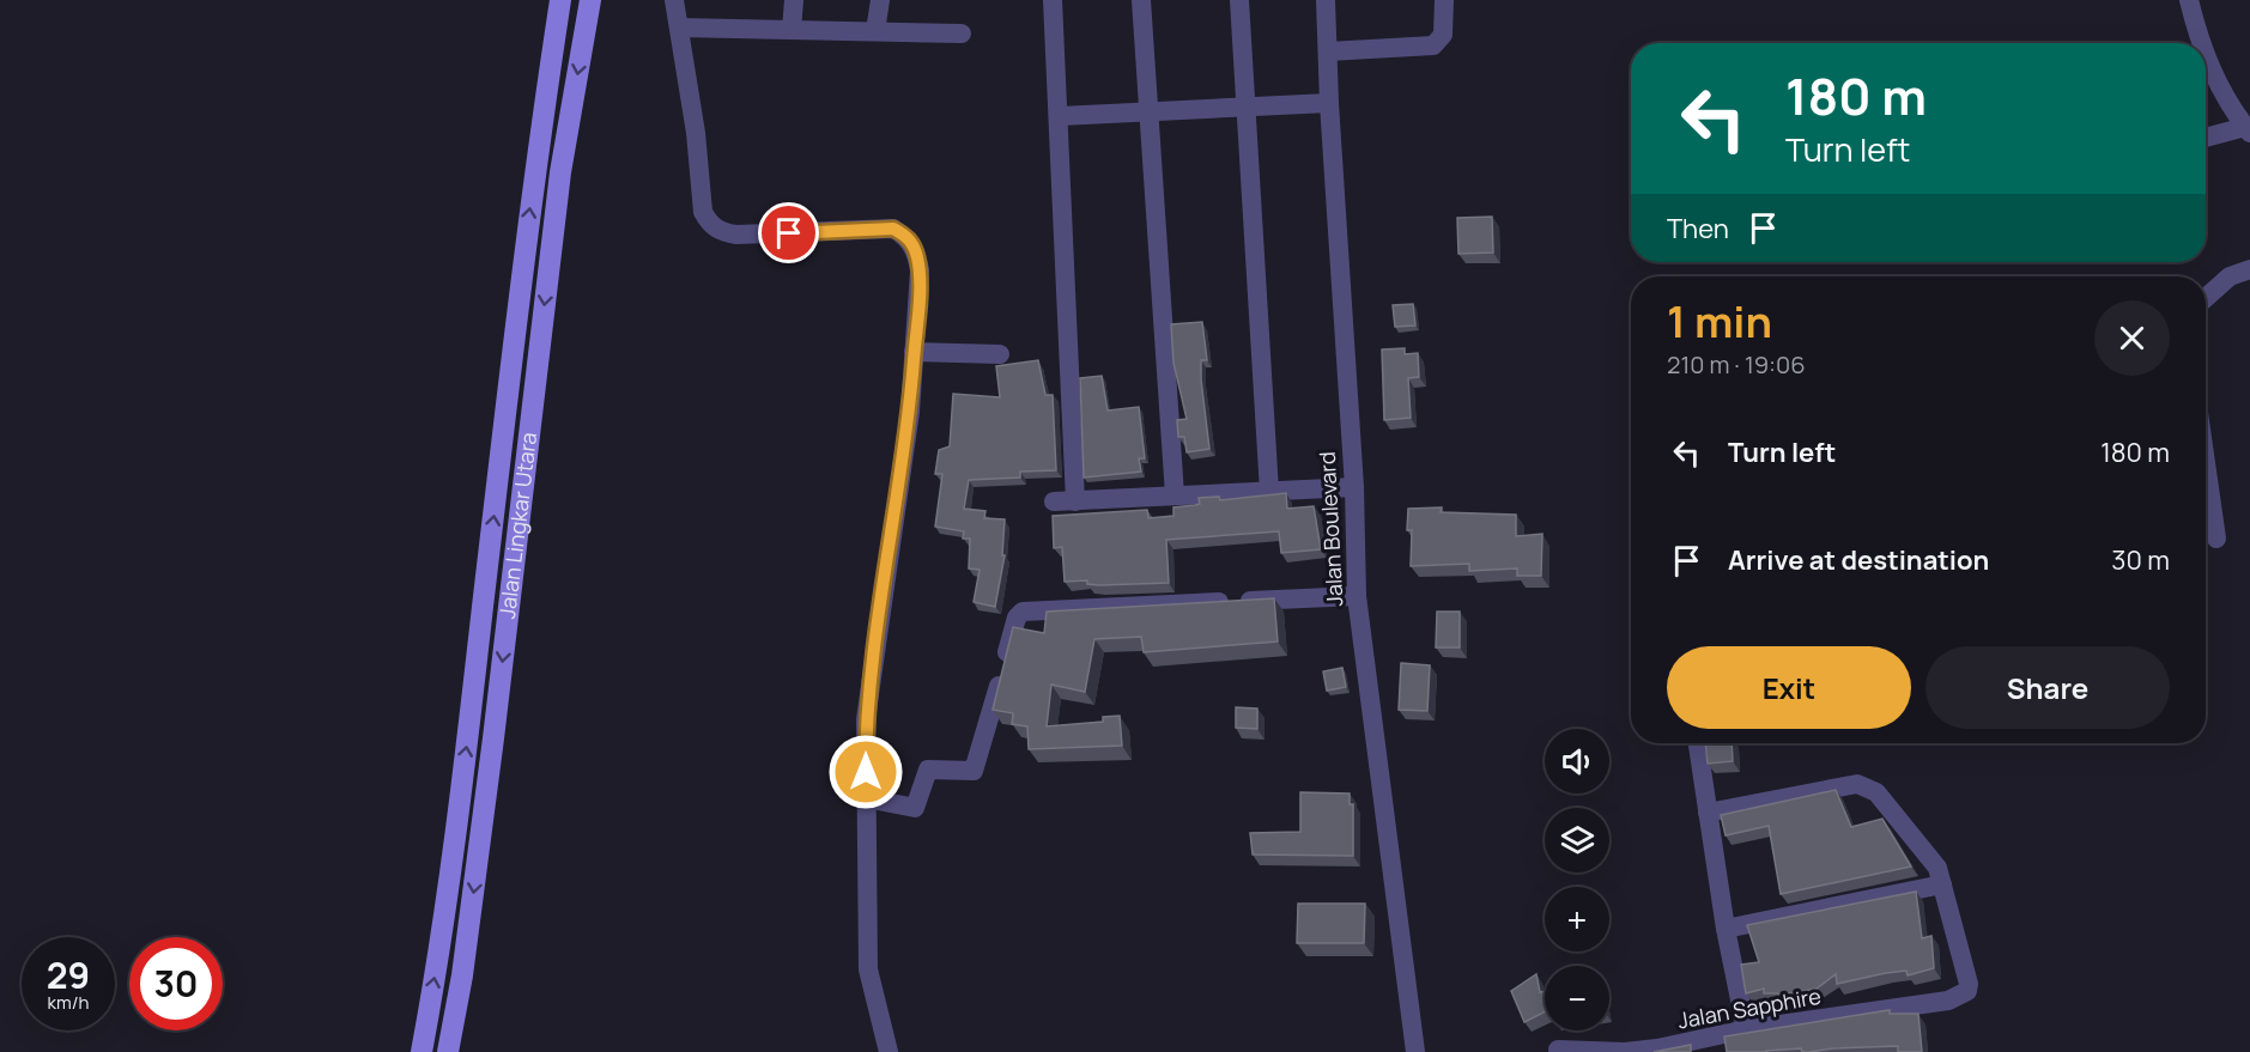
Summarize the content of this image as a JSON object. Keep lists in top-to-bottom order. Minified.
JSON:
{"streets":{"main road":["Jalan Lingkar Utara"],"street":["Jalan Boulevard","Jalan Sapphire"]},"page":{"turn":["180 m","Turn left"],"then":"Then","heading":["1 min","210 m · 19:06"],"list":[{"name":"Turn left","value":"180 m"},{"name":"Arrive at destination","value":"30 m"}],"buttons":["Exit","Share"],"map_buttons":["+","−"],"speed":"29 km/h","limit":"30"}}
